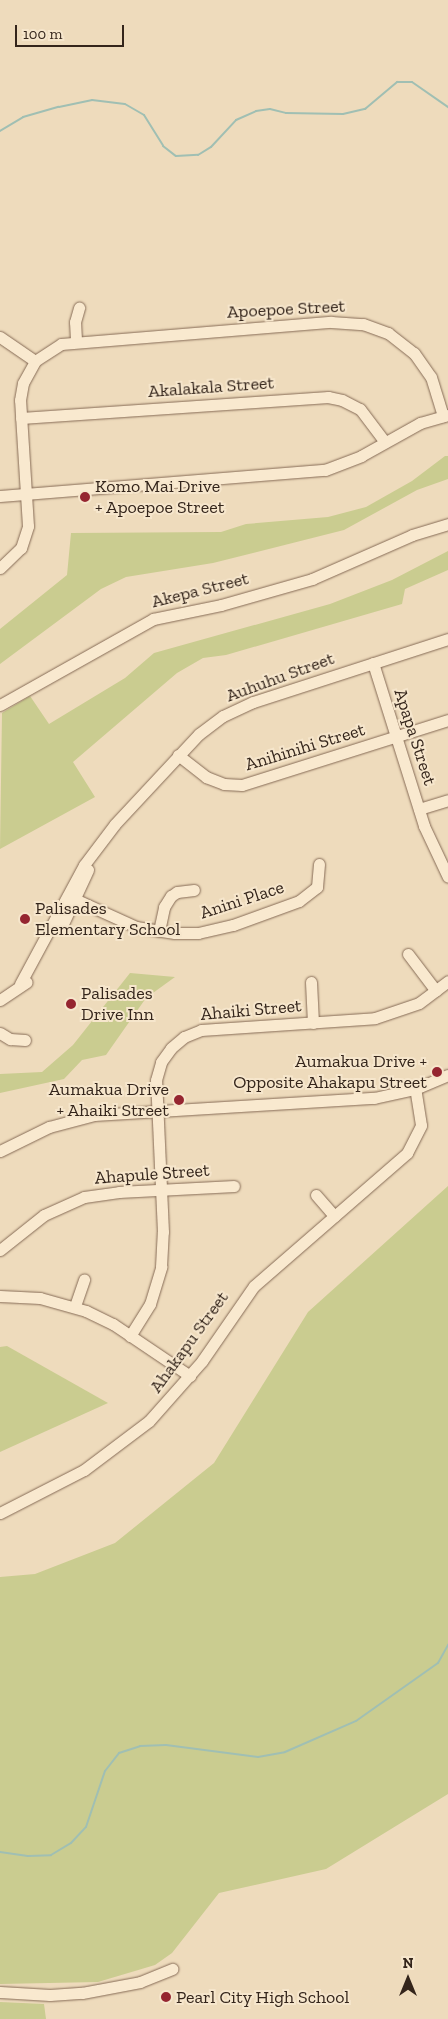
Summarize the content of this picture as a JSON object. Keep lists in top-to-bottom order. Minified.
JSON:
{"streets":{"street":["Apoepoe Street","Akalakala Street","Akepa Street","Auhuhu Street","Apapa Street","Anihinihi Street","Anini Place","Ahaiki Street","Ahapule Street","Ahakapu Street"]},"crossings":[["Apoepoe Street","Akalakala Street"],["Auhuhu Street","Apapa Street"],["Auhuhu Street","Anihinihi Street"],["Auhuhu Street","Anini Place"],["Apapa Street","Anihinihi Street"],["Ahaiki Street","Ahapule Street"]],"places":["Komo Mai Drive + Apoepoe Street","Palisades Elementary School","Palisades Drive Inn","Aumakua Drive + Opposite Ahakapu Street","Aumakua Drive + Ahaiki Street","Pearl City High School"],"scale_bar":"100 m","north":"top"}
